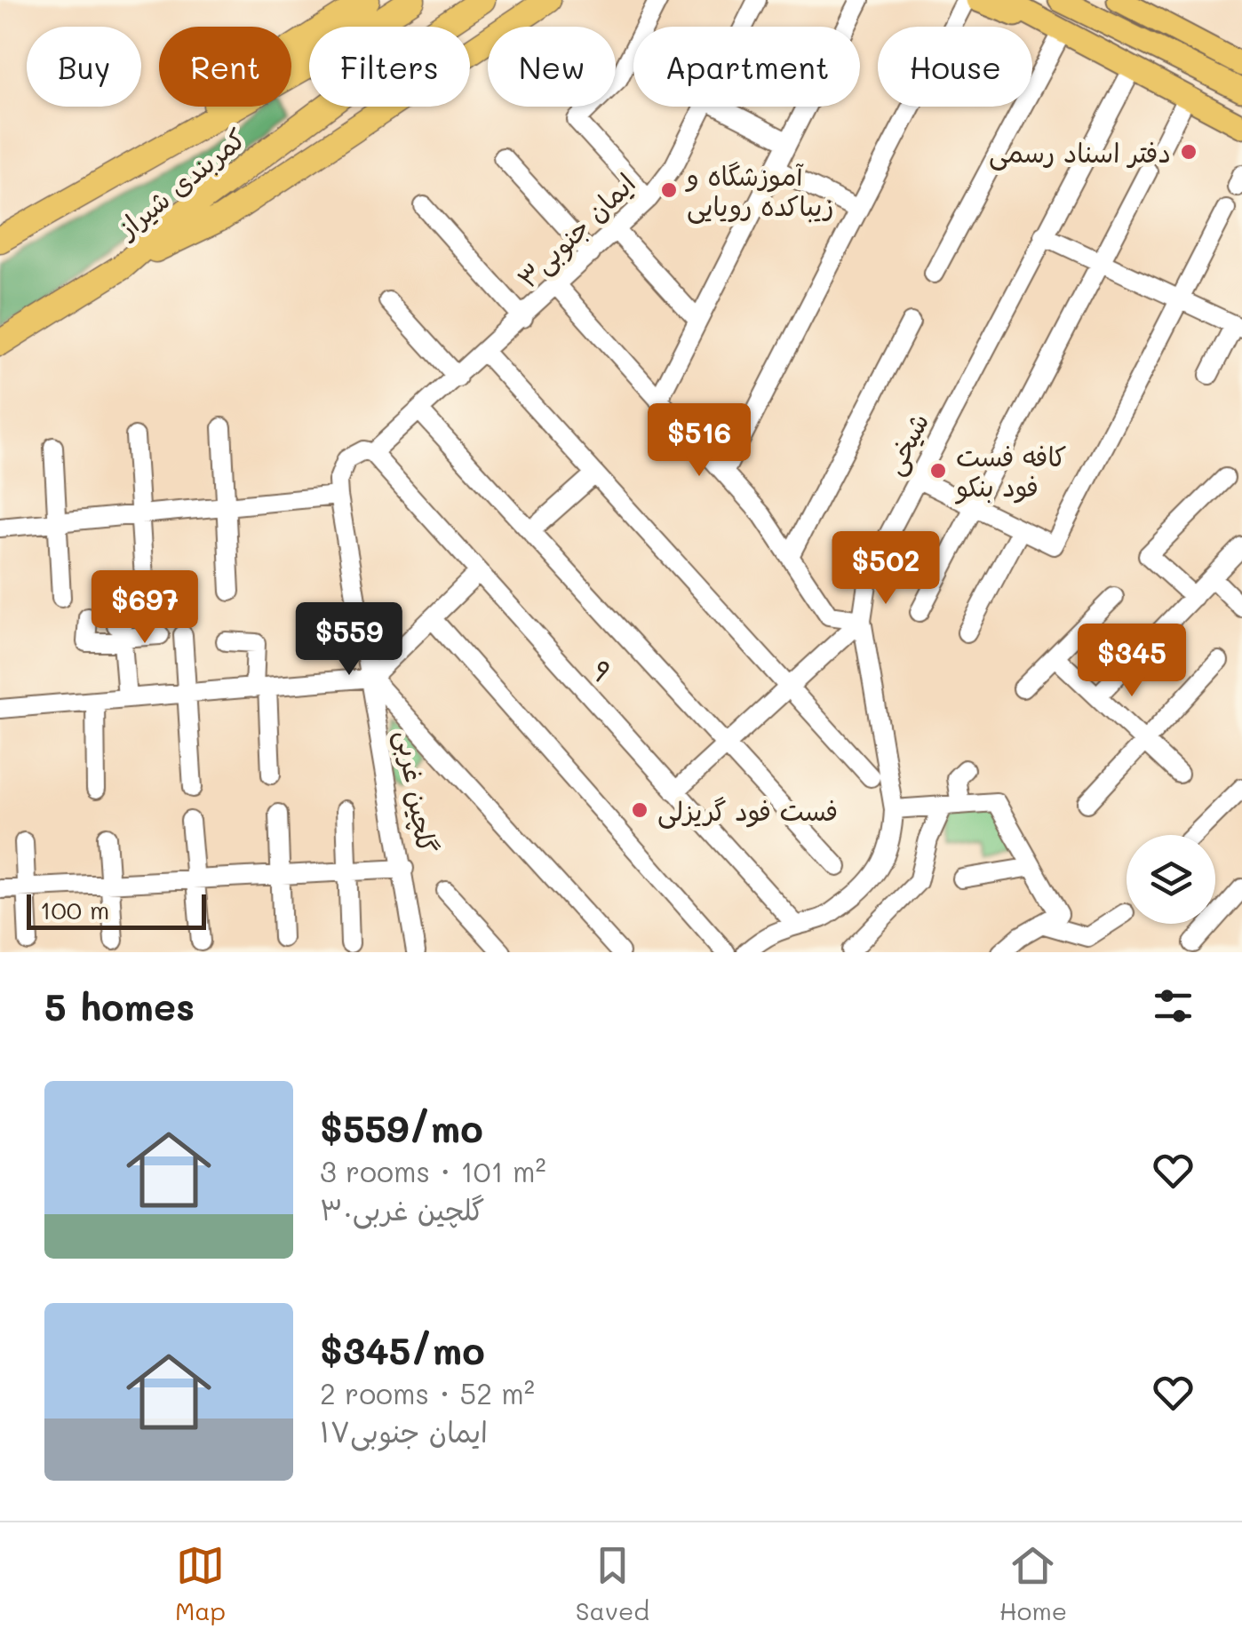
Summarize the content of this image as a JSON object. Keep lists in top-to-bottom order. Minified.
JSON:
{"streets":{"highway":["کمربندی شیراز"],"street":["ایمان جنوبی۳","شیخی","۹","گلچین غربی"]},"crossings":[["ایمان جنوبی۳","۹"],["ایمان جنوبی۳","گلچین غربی"],["شیخی","۹"]],"places":["دفتر اسناد رسمی","آموزشگاه و زیباکده رویایی","کافه فست فود بنکو","فست فود گریزلی"],"scale_bar":"100 m","page":{"chip":["Buy","Rent","Filters","New","Apartment","House"],"price":["$516","$502","$697","$559","$345"],"scale":"100 m","heading":"5 homes","list":[{"name":"$559/mo","note":"3 rooms · 101 m² · گلچین غربی۳۰"},{"name":"$345/mo","note":"2 rooms · 52 m² · ایمان جنوبی۱۷"}],"tabs":["Map","Saved","Home"]}}
